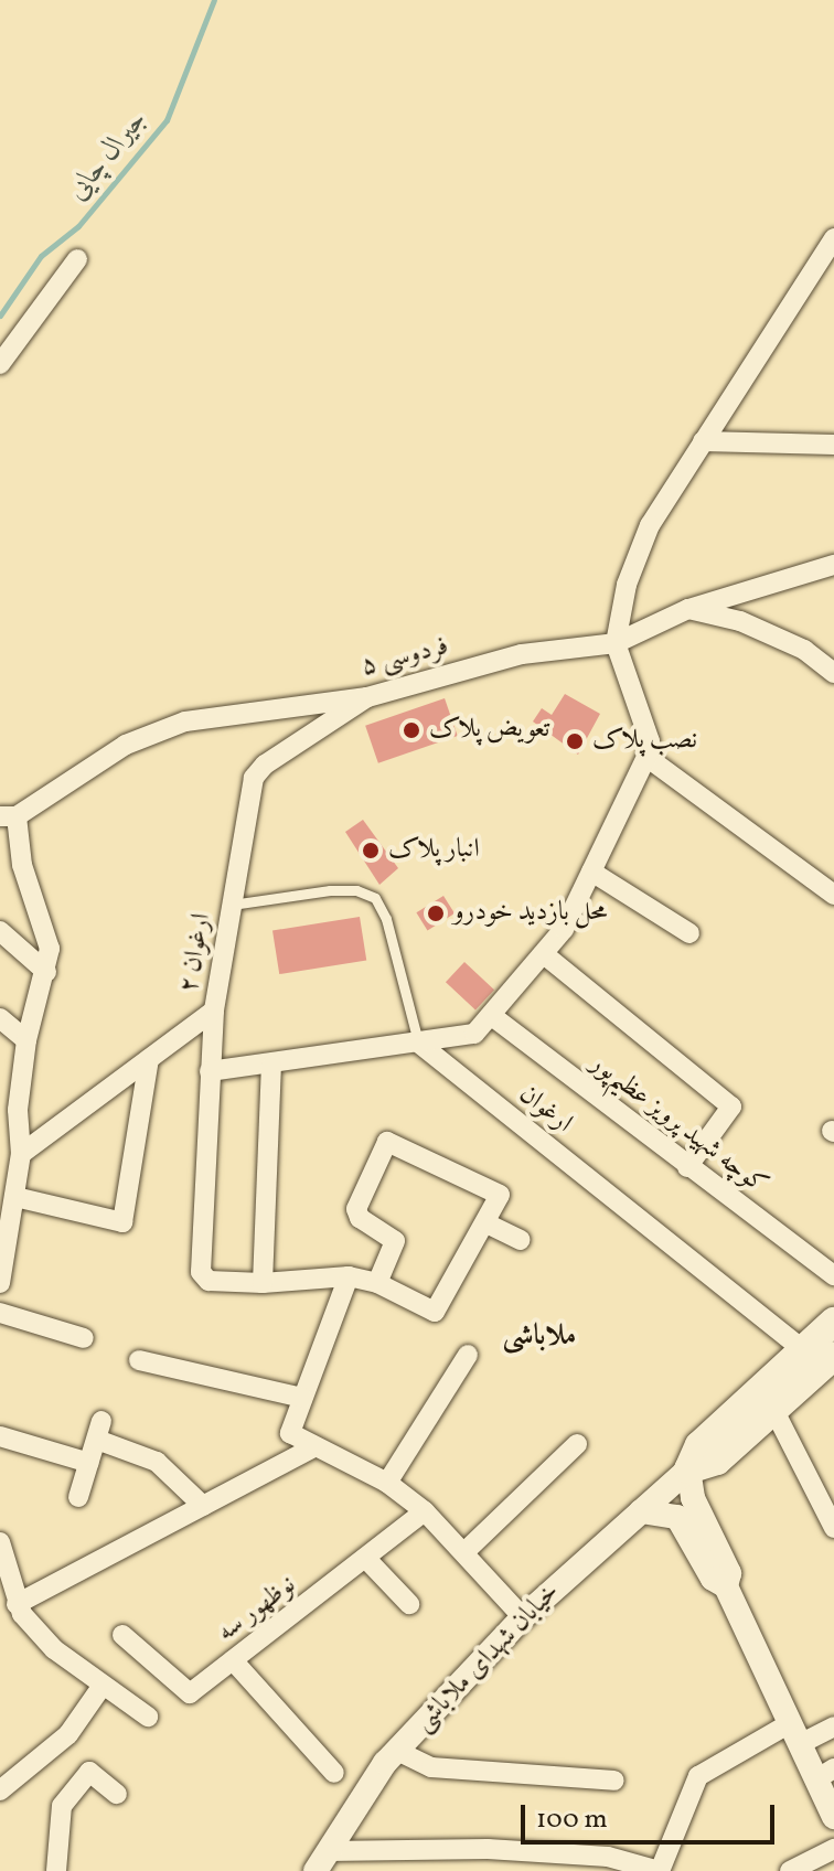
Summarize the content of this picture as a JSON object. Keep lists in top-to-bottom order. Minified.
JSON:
{"streets":{"main road":["خیابان شهدای ملاباشی"],"street":["فردوسی ۵","ارغوان ۲","ارغوان","کوچه شهید پرویز عظیم‌پور","نوظهور سه"]},"crossings":[["فردوسی ۵","ارغوان ۲"],["ارغوان","خیابان شهدای ملاباشی"]],"districts":["ملاباشی"],"water":["جیرال چایی"],"places":["تعویض پلاک","نصب پلاک","انبار پلاک","محل بازدید خودرو"],"scale_bar":"100 m"}
